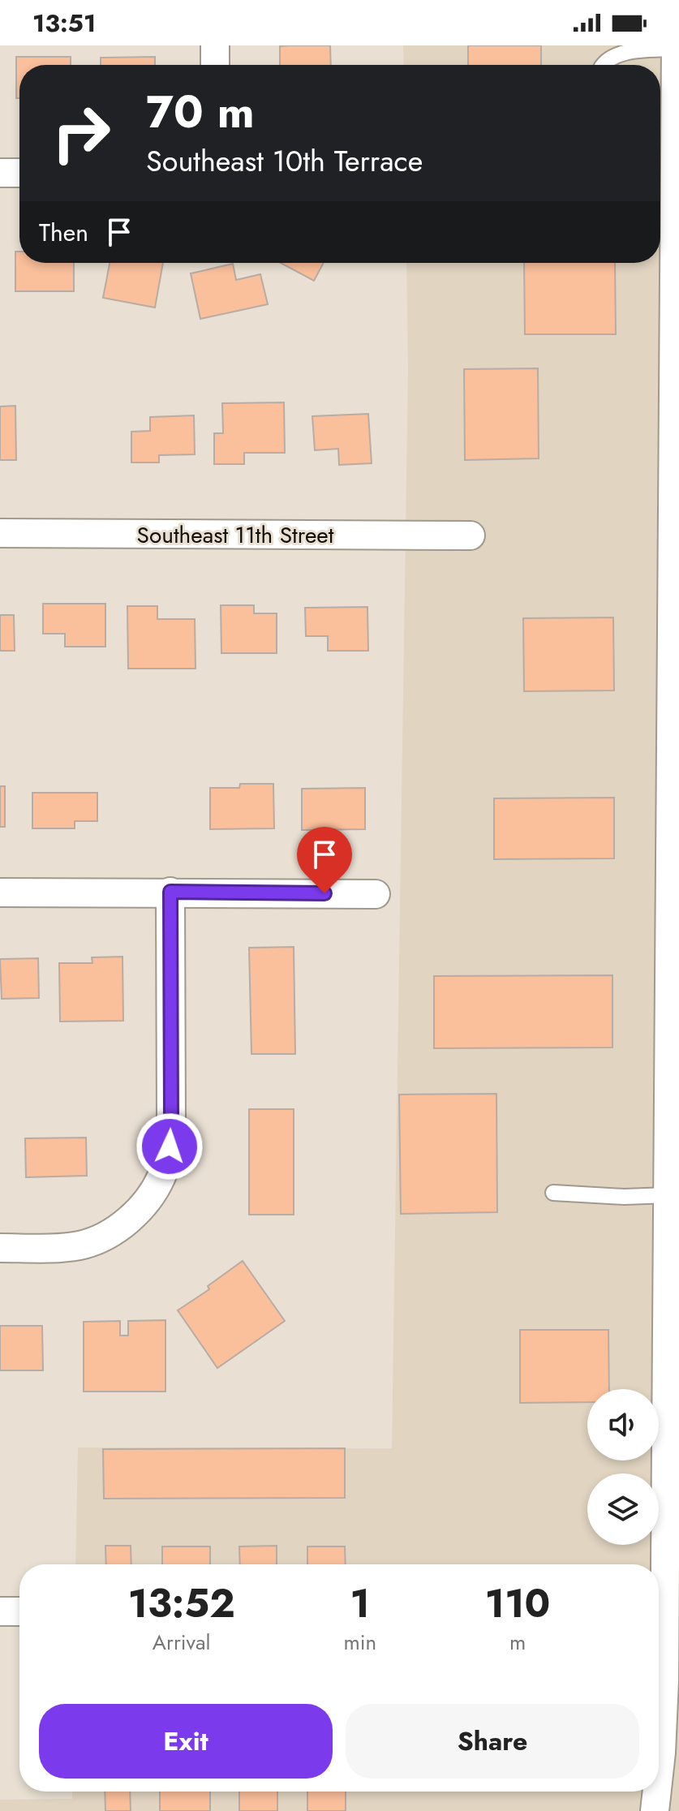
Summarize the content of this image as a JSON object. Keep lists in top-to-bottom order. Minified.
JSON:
{"streets":{"street":["Southeast 11th Street"]},"page":{"status":"13:51","turn":["70 m","Southeast 10th Terrace"],"then":"Then","eta":["13:52","Arrival","1","min","110","m"],"buttons":["Exit","Share"]}}
